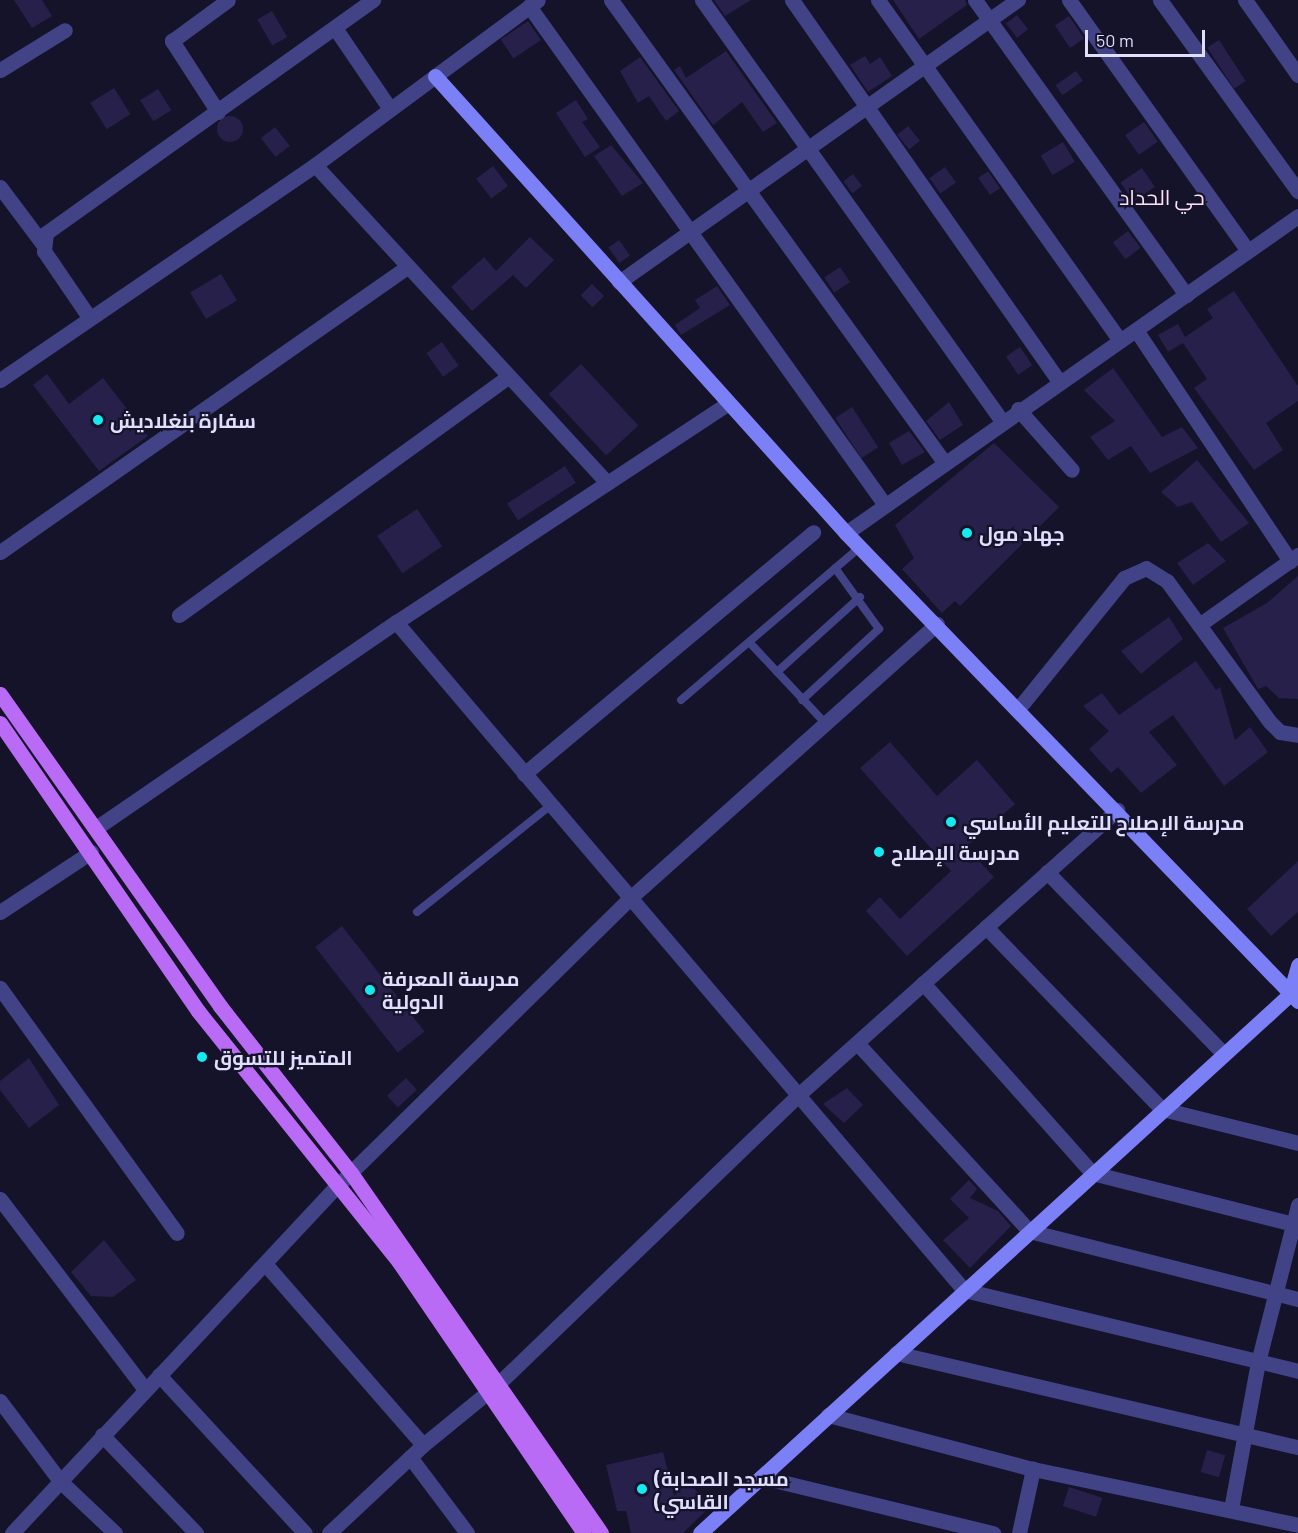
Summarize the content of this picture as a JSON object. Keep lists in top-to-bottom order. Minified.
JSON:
{"districts":["حي الحداد"],"places":["سفارة بنغلاديش","جهاد مول","مدرسة الإصلاح للتعليم الأساسي","مدرسة الإصلاح","مدرسة المعرفة الدولية","المتميز للتسوق","(مسجد الصحابة (القاسي"],"scale_bar":"50 m"}
